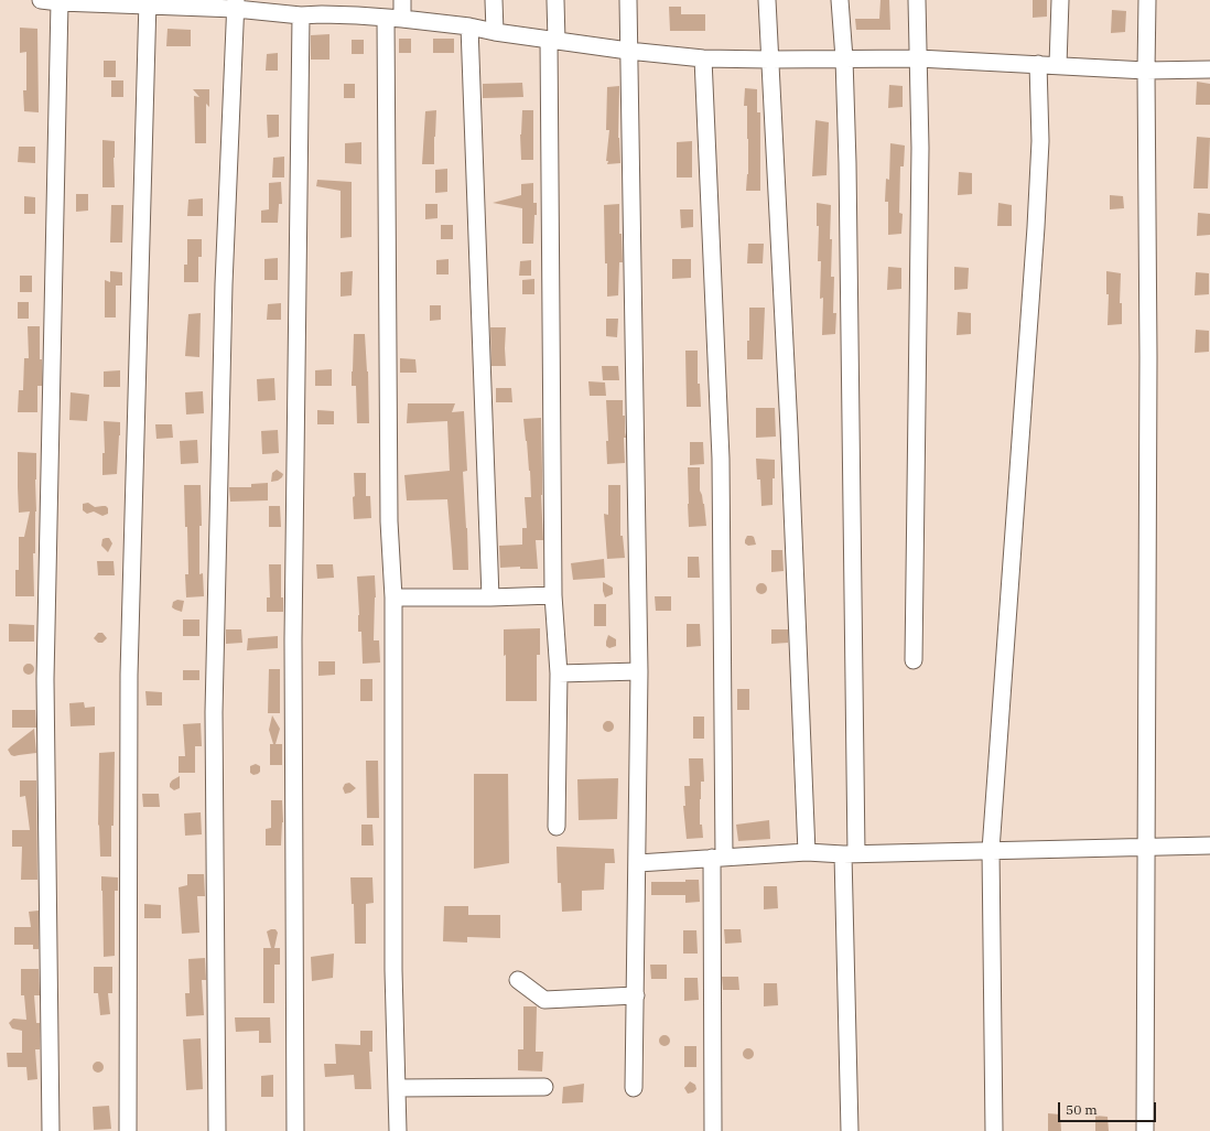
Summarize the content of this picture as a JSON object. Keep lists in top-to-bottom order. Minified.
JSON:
{"scale_bar":"50 m"}
